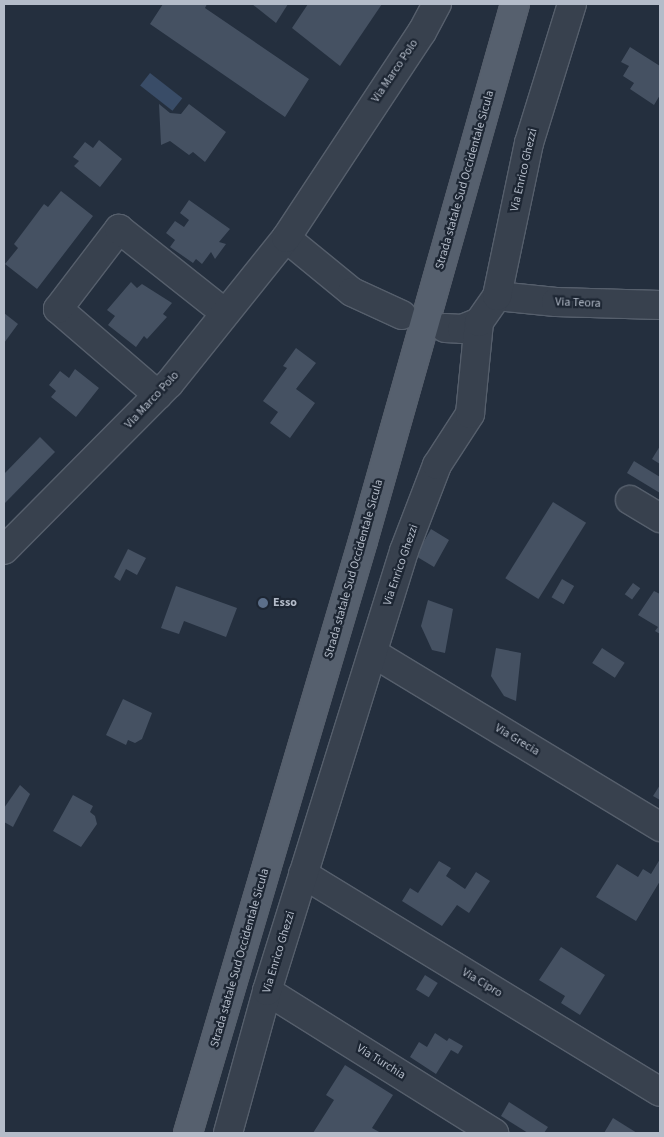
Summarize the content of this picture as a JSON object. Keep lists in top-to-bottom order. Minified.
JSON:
{"streets":{"main road":["Strada statale Sud Occidentale Sicula"],"street":["Via Marco Polo","Via Enrico Ghezzi","Via Teora","Via Grecia","Via Cipro","Via Turchia"]},"crossings":[["Via Enrico Ghezzi","Via Teora"],["Via Enrico Ghezzi","Via Grecia"],["Via Enrico Ghezzi","Via Cipro"],["Via Enrico Ghezzi","Via Turchia"]],"places":["Esso"]}
